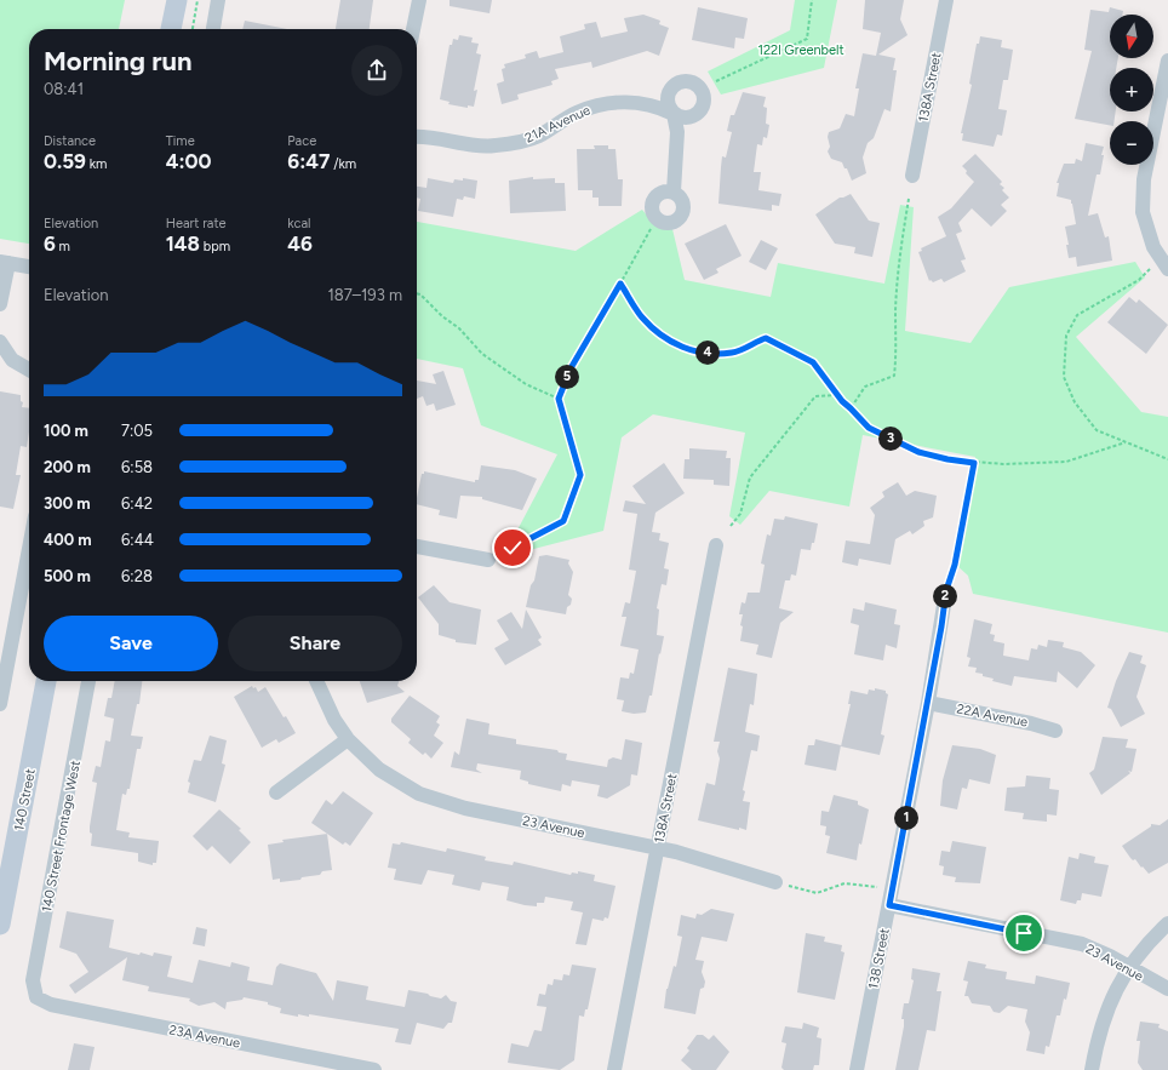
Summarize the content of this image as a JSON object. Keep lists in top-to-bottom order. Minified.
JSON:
{"streets":{"main road":["140 Street"],"street":["138A Street","21A Avenue","22A Avenue","23 Avenue","140 Street Frontage West","138 Street","23A Avenue"]},"crossings":[["138A Street","23 Avenue"],["22A Avenue","138 Street"],["23 Avenue","138 Street"],["140 Street Frontage West","23A Avenue"]],"parks":["122l Greenbelt"],"north":"bottom","page":{"map_buttons":["+","−"],"heading":["Morning run","08:41"],"stats":[["Distance","0.59 km"],["Time","4:00"],["Pace","6:47 /km"],["Elevation","6 m"],["Heart rate","148 bpm"],["kcal","46"]],"chart":["Elevation","187–193 m"],"pins":["4","5","3","2","1"],"list":[{"name":"100 m","note":"7:05"},{"name":"200 m","note":"6:58"},{"name":"300 m","note":"6:42"},{"name":"400 m","note":"6:44"},{"name":"500 m","note":"6:28"}],"buttons":["Save","Share"]}}
